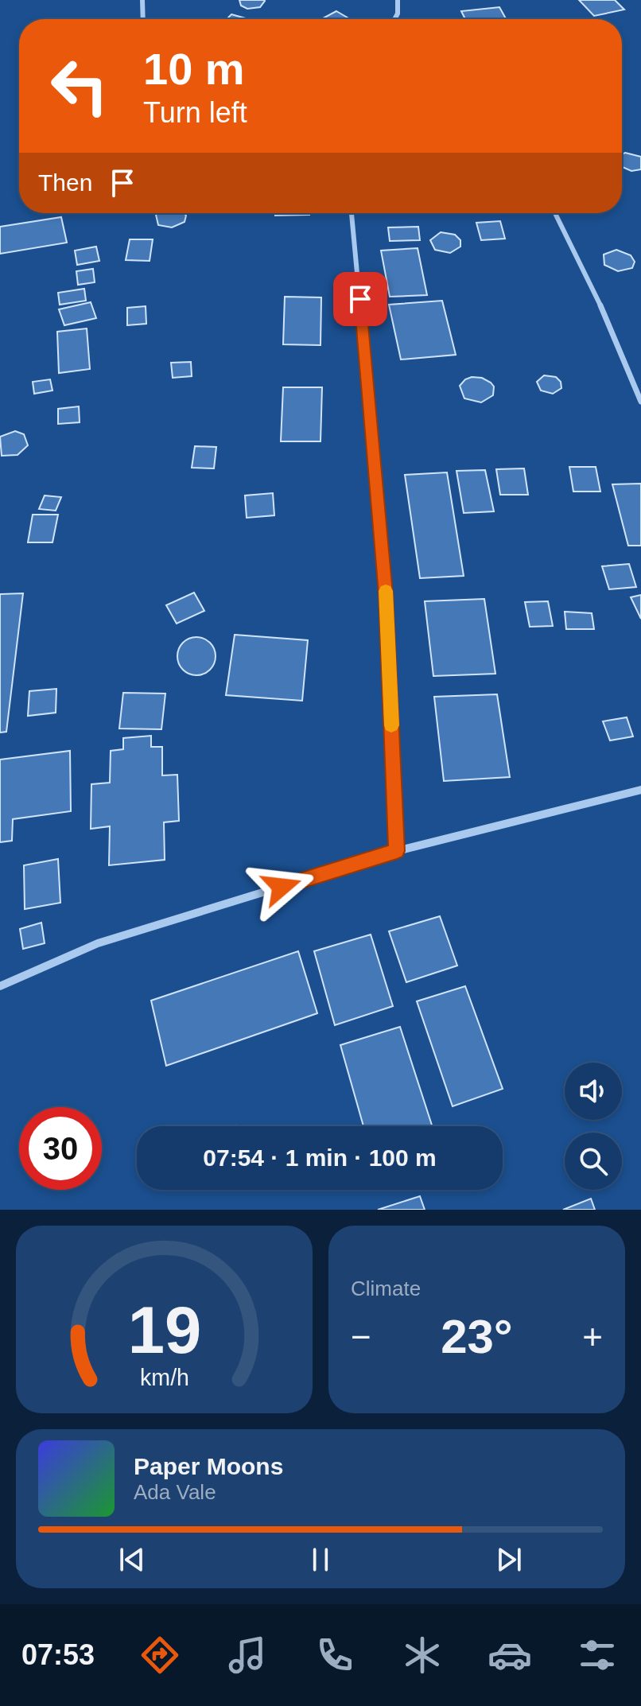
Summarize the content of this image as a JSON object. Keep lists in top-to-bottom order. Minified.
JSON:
{"page":{"turn":["10 m","Turn left"],"then":"Then","limit":"30","trip":"07:54 · 1 min · 100 m","tile":"Climate","heat":["−","23°","+"],"song":["Paper Moons","Ada Vale"],"tabs":"07:53","gauge":["19","km/h"]}}
